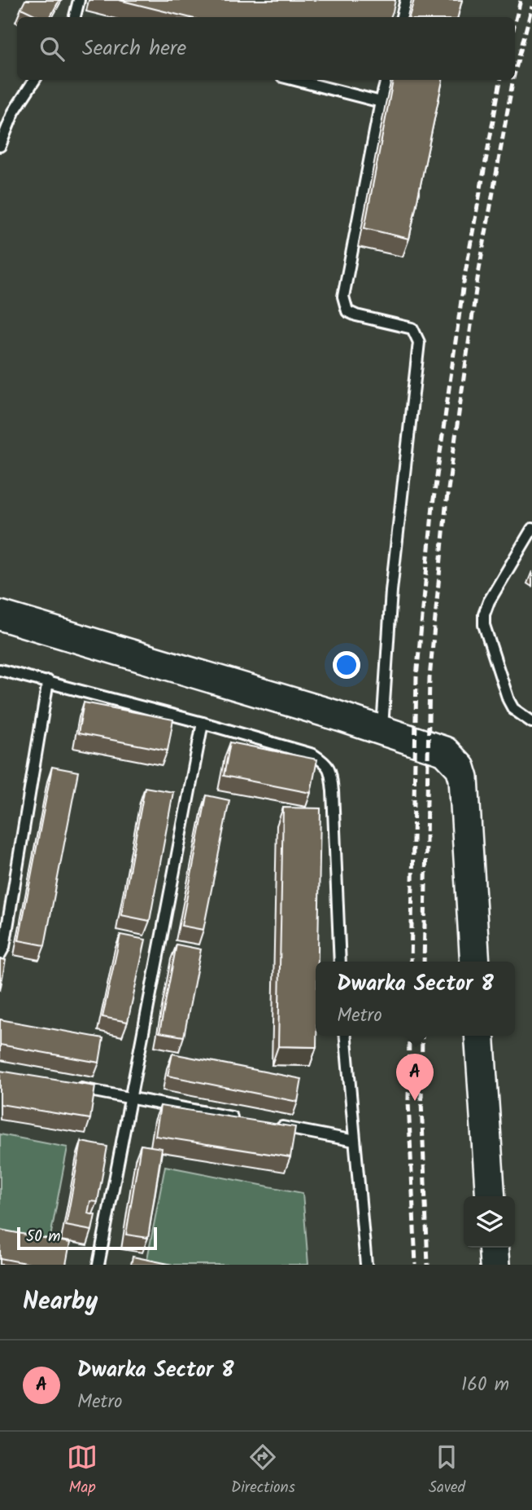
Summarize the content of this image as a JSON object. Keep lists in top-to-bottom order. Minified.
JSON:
{"scale_bar":"50 m","page":{"search":"Search here","popup":["Dwarka Sector 8","Metro"],"pins":"A","scale":"50 m","heading":"Nearby","list":[{"mark":"A","name":"Dwarka Sector 8","note":"Metro","value":"160 m"}],"nav":["Map","Directions","Saved"]}}
